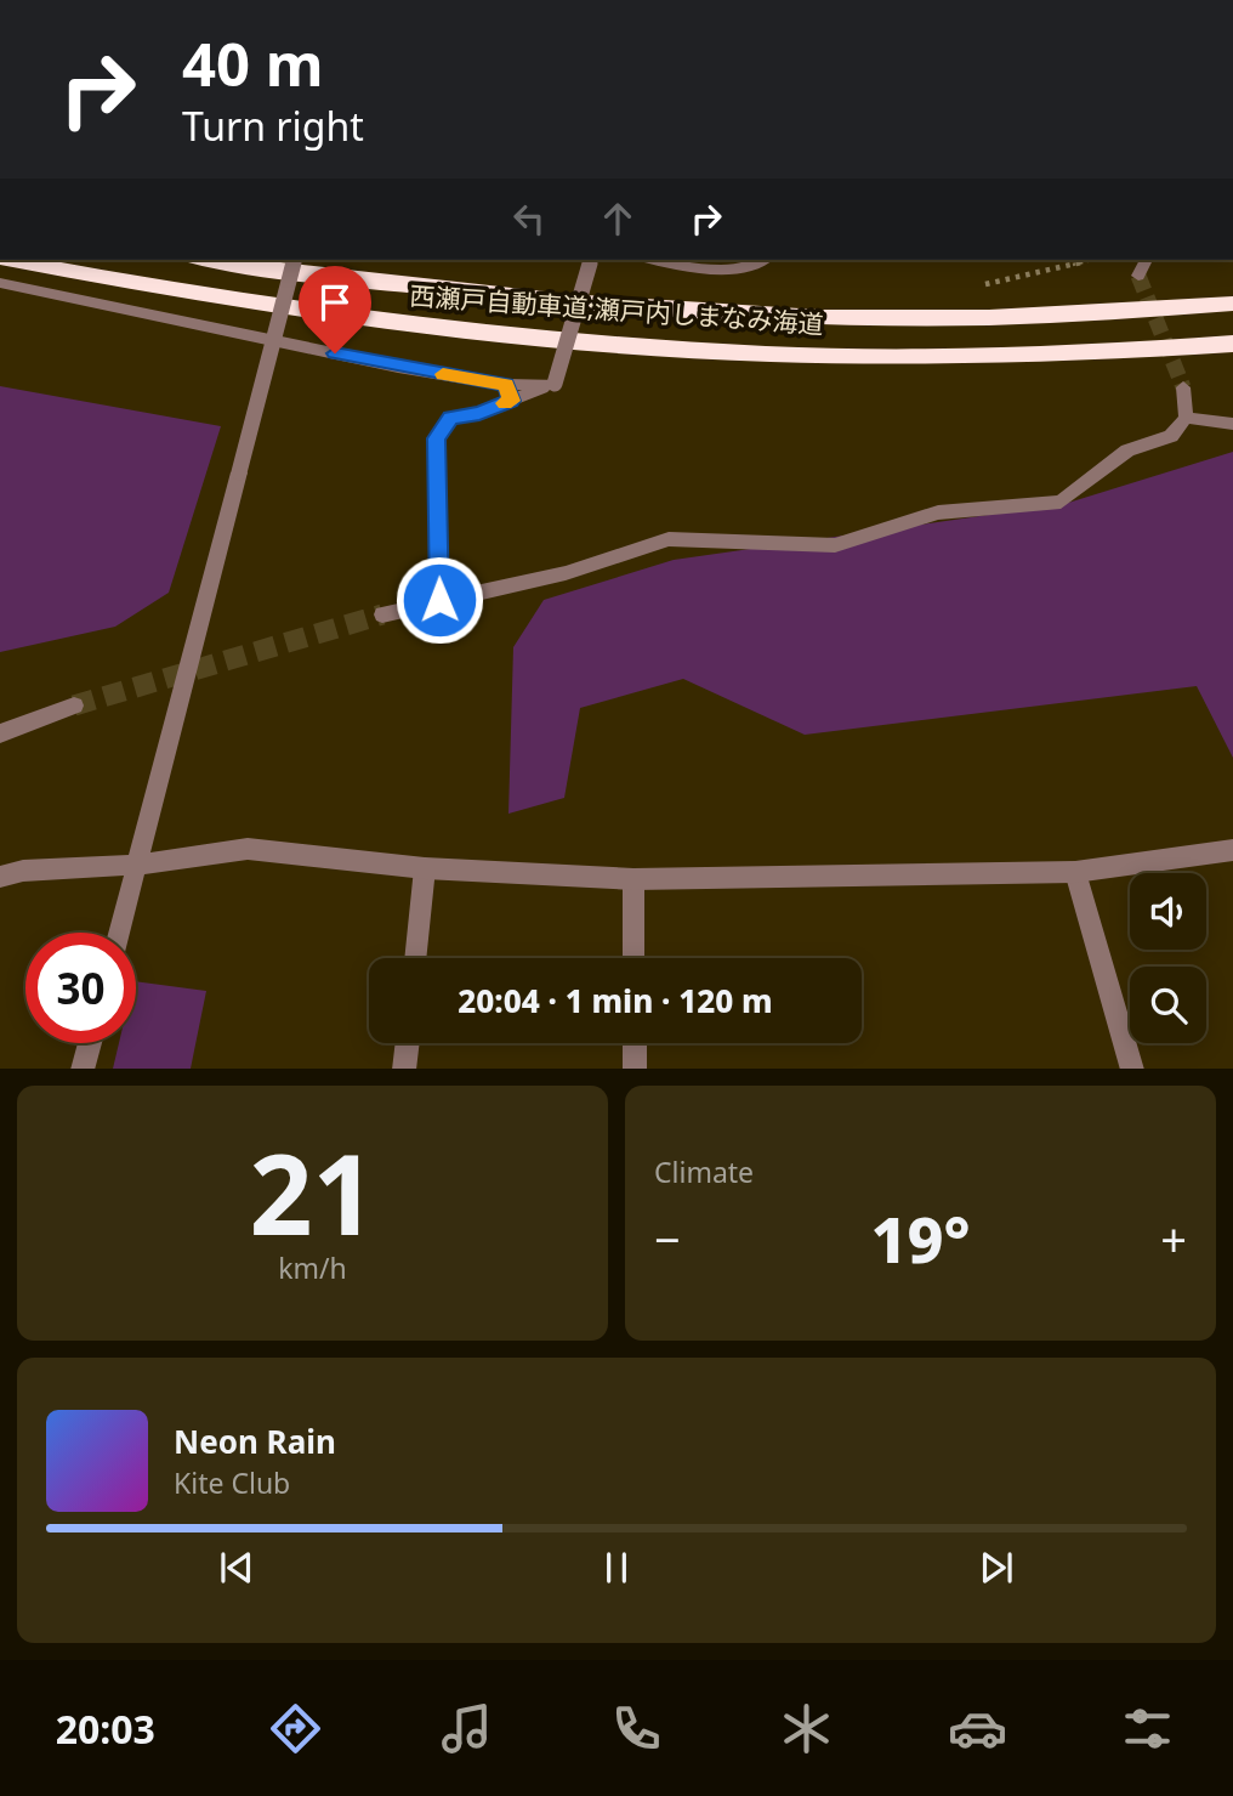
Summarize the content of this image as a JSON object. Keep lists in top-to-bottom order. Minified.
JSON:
{"streets":{"highway":["西瀬戸自動車道;瀬戸内しまなみ海道"]},"page":{"turn":["40 m","Turn right"],"limit":"30","trip":"20:04 · 1 min · 120 m","tile":[["21","km/h"],"Climate"],"heat":["−","19°","+"],"song":["Neon Rain","Kite Club"],"tabs":"20:03"}}
